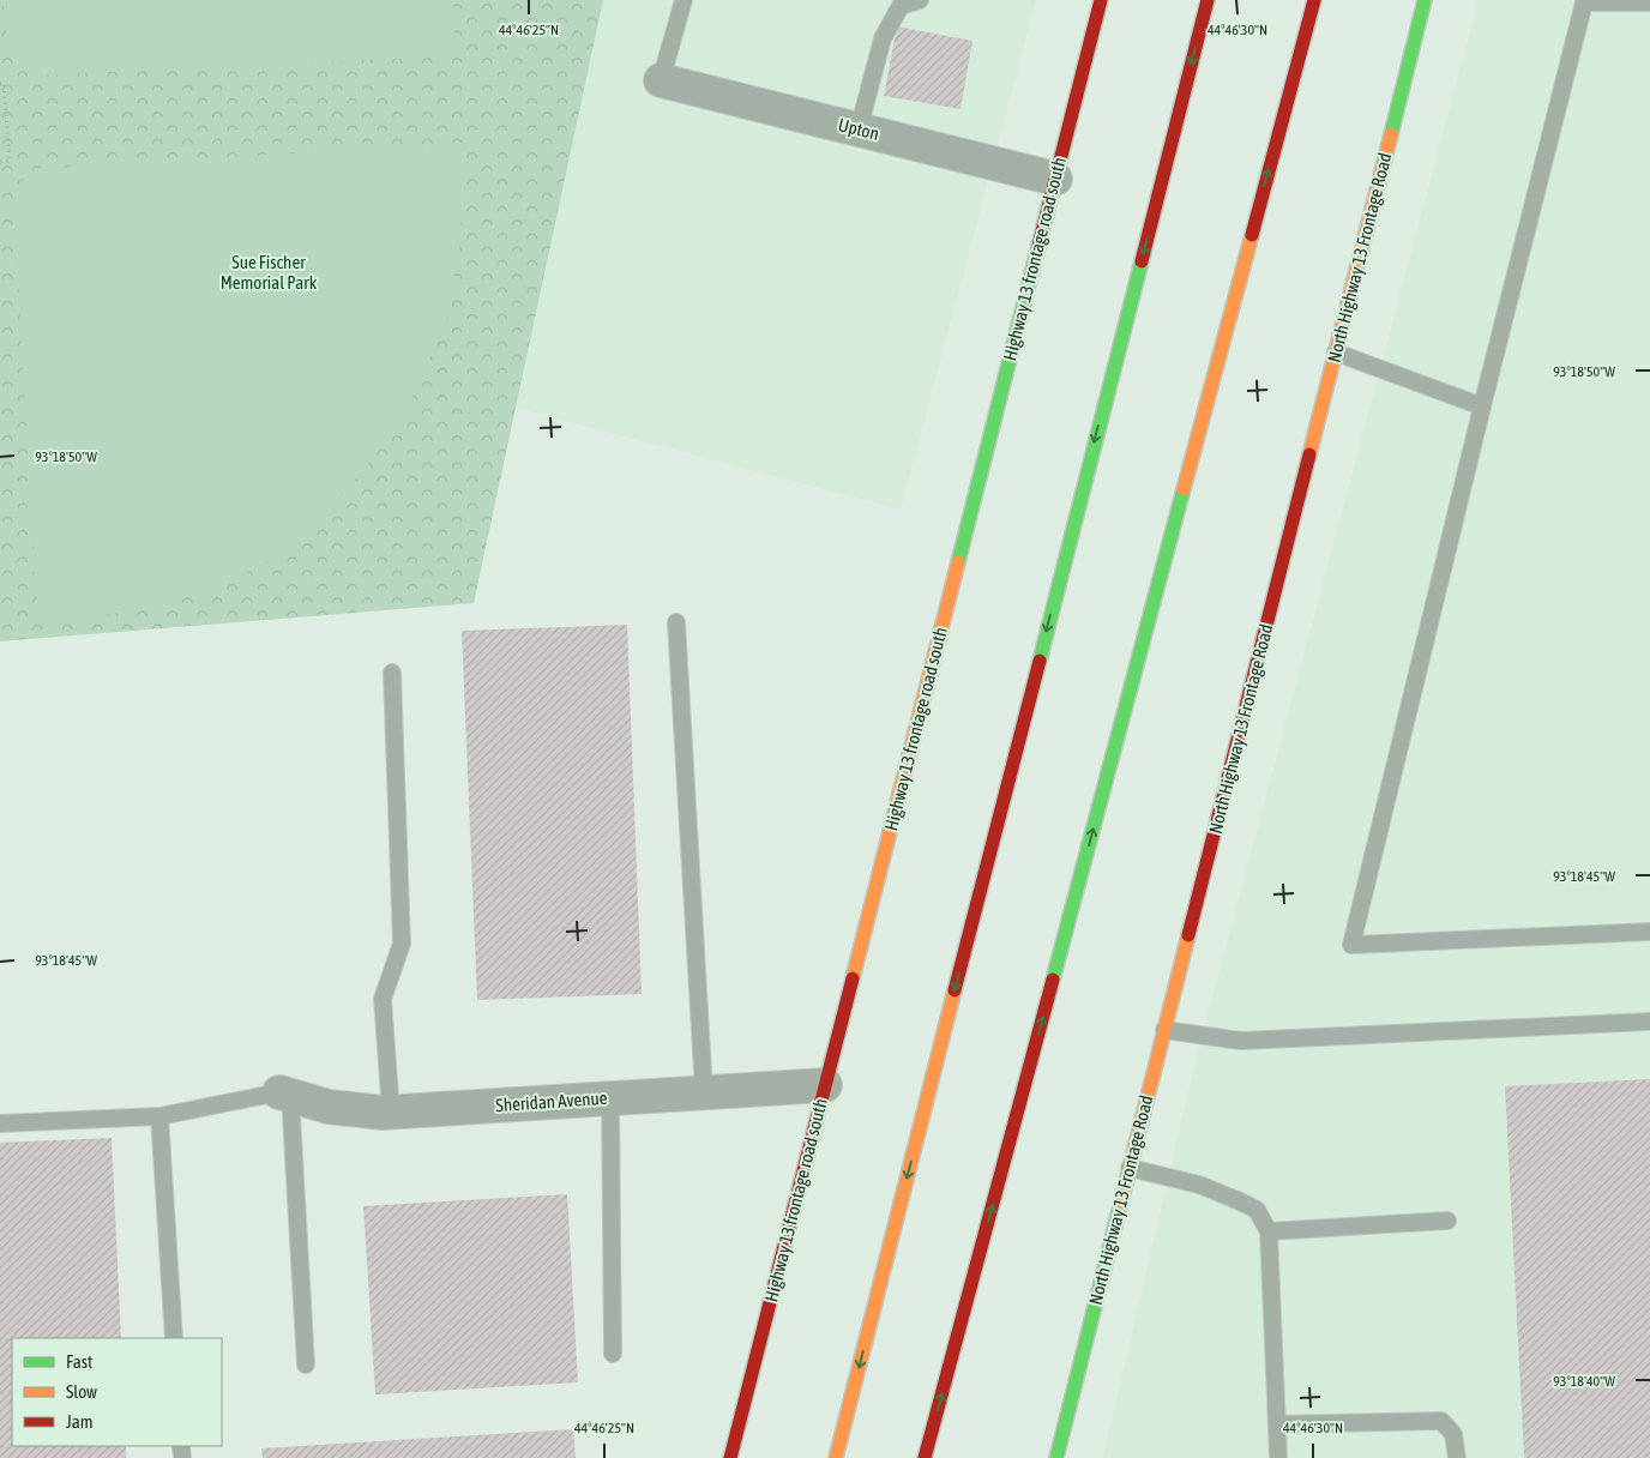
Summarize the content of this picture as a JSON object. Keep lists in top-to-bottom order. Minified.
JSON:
{"streets":{"main road":["North Highway 13 Frontage Road","Highway 13 frontage road south"],"street":["Upton","Sheridan Avenue"]},"crossings":[["Upton","Highway 13 frontage road south"],["Highway 13 frontage road south","Sheridan Avenue"]],"parks":["Sue Fischer Memorial Park"],"legend":["Fast","Slow","Jam"],"coordinates":["44°46'25\"N","44°46'30\"N","93°18'50\"W","93°18'45\"W","93°18'40\"W"]}
